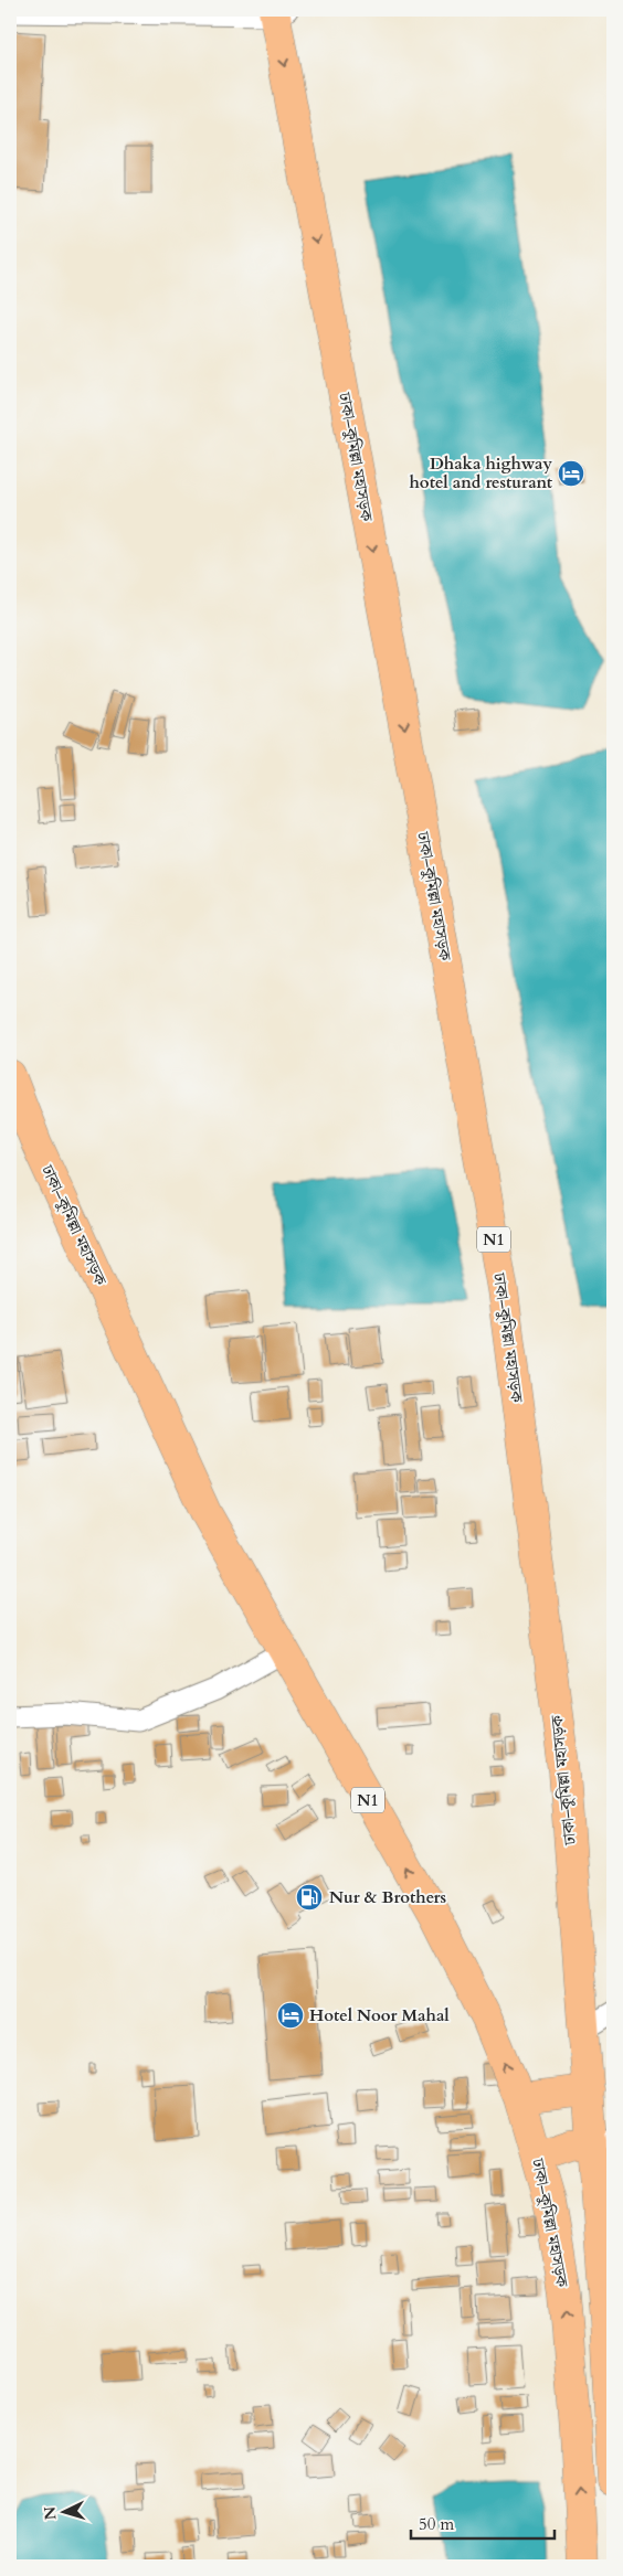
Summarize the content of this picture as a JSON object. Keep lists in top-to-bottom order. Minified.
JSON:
{"streets":{"highway":["ঢাকা–কুমিল্লা মহাসড়ক","N1"]},"places":{"hotel":["Dhaka highway hotel and resturant","Hotel Noor Mahal"],"fuel station":["Nur & Brothers"]},"scale_bar":"50 m","north":"left"}
